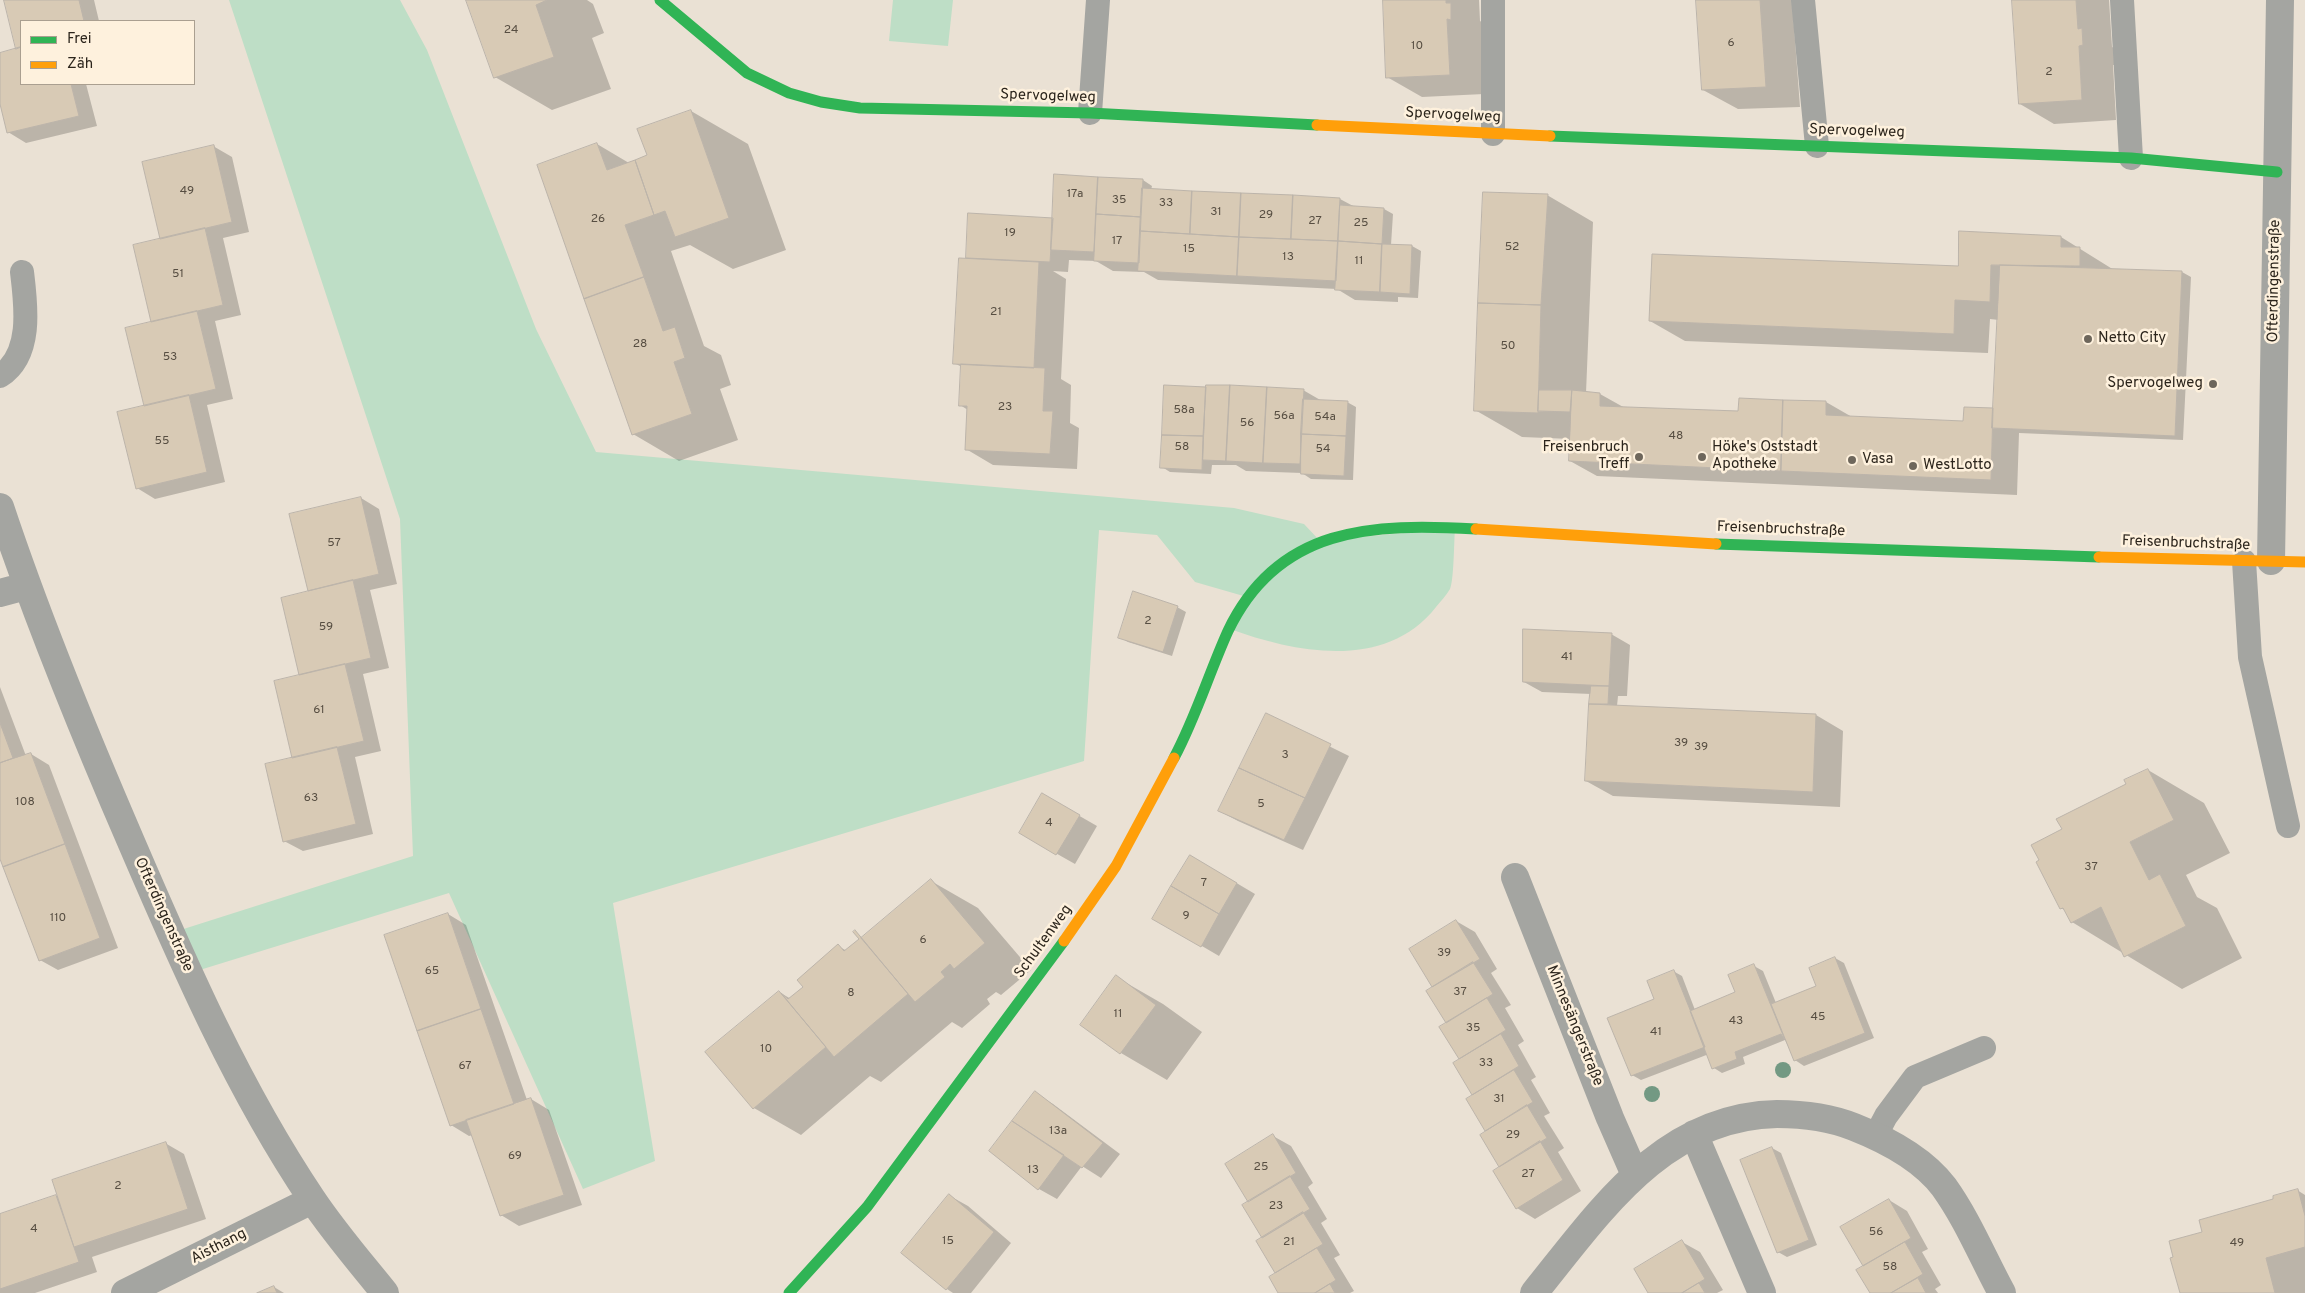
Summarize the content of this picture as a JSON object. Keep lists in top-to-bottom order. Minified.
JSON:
{"streets":{"street":["Spervogelweg","Ofterdingenstraße","Freisenbruchstraße","Schultenweg","Minnesängerstraße","Aisthang"]},"crossings":[["Spervogelweg","Ofterdingenstraße"],["Ofterdingenstraße","Freisenbruchstraße"],["Ofterdingenstraße","Aisthang"],["Freisenbruchstraße","Schultenweg"]],"places":["Netto City","Spervogelweg","Freisenbruch Treff","Höke's Oststadt Apotheke","Vasa","WestLotto"],"house_numbers":["24","6","10","2","49","17a","35","33","31","29","26","27","25","19","17","52","15","13","11","51","21","28","50","53","23","58a","56a","54a","56","48","55","58","54","57","2","59","41","61","39","39","3","63","108","5","4","37","7","9","110","6","39","65","37","8","11","45","43","35","41","10","33","67","31","13a","29","69","25","13","27","2","23","4","56","15","21","49","58"],"legend":["Frei","Zäh"]}
